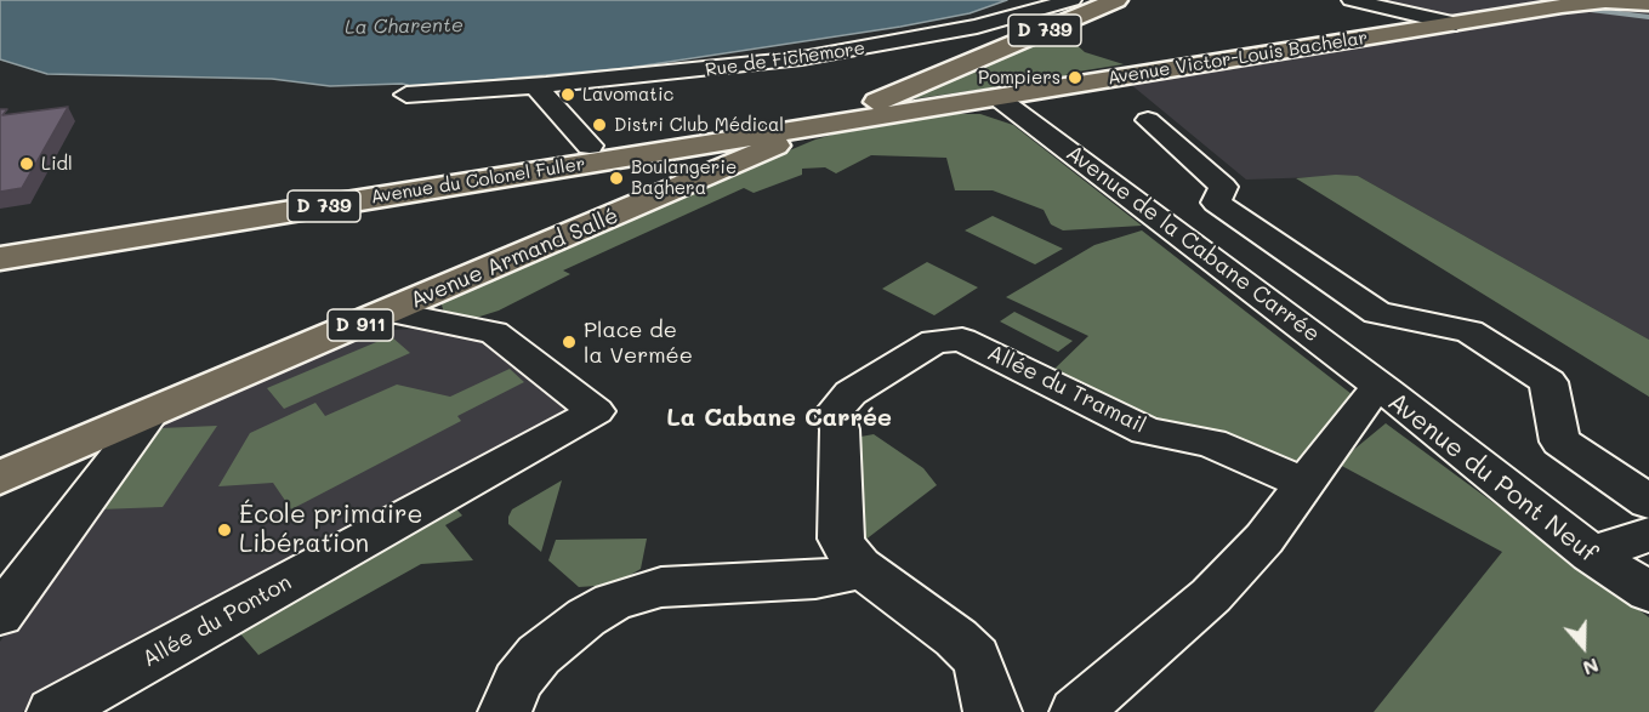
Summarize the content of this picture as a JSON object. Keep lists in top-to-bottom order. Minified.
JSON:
{"streets":{"main road":["D 739","Avenue Victor-Louis Bachelar","Avenue du Colonel Fuller","Avenue Armand Sallé","D 911"],"street":["Rue de Fichemore","Avenue de la Cabane Carrée","Allée du Tramail","Avenue du Pont Neuf","Allée du Ponton"]},"crossings":[["D 739","Avenue Victor-Louis Bachelar"],["D 739","Avenue du Colonel Fuller"],["D 739","Avenue Armand Sallé"],["Avenue Victor-Louis Bachelar","Avenue du Colonel Fuller"],["Avenue Victor-Louis Bachelar","Avenue de la Cabane Carrée"],["Avenue Victor-Louis Bachelar","Avenue Armand Sallé"],["Avenue du Colonel Fuller","Avenue Armand Sallé"],["Avenue de la Cabane Carrée","Avenue du Pont Neuf"],["Avenue Armand Sallé","Allée du Ponton"],["Allée du Tramail","Avenue du Pont Neuf"]],"districts":["La Cabane Carrée"],"water":["La Charente"],"places":["Pompiers","Lavomatic","Distri Club Médical","Lidl","Boulangerie Baghera","Place de la Vermée","École primaire Libération"],"north":"bottom"}
